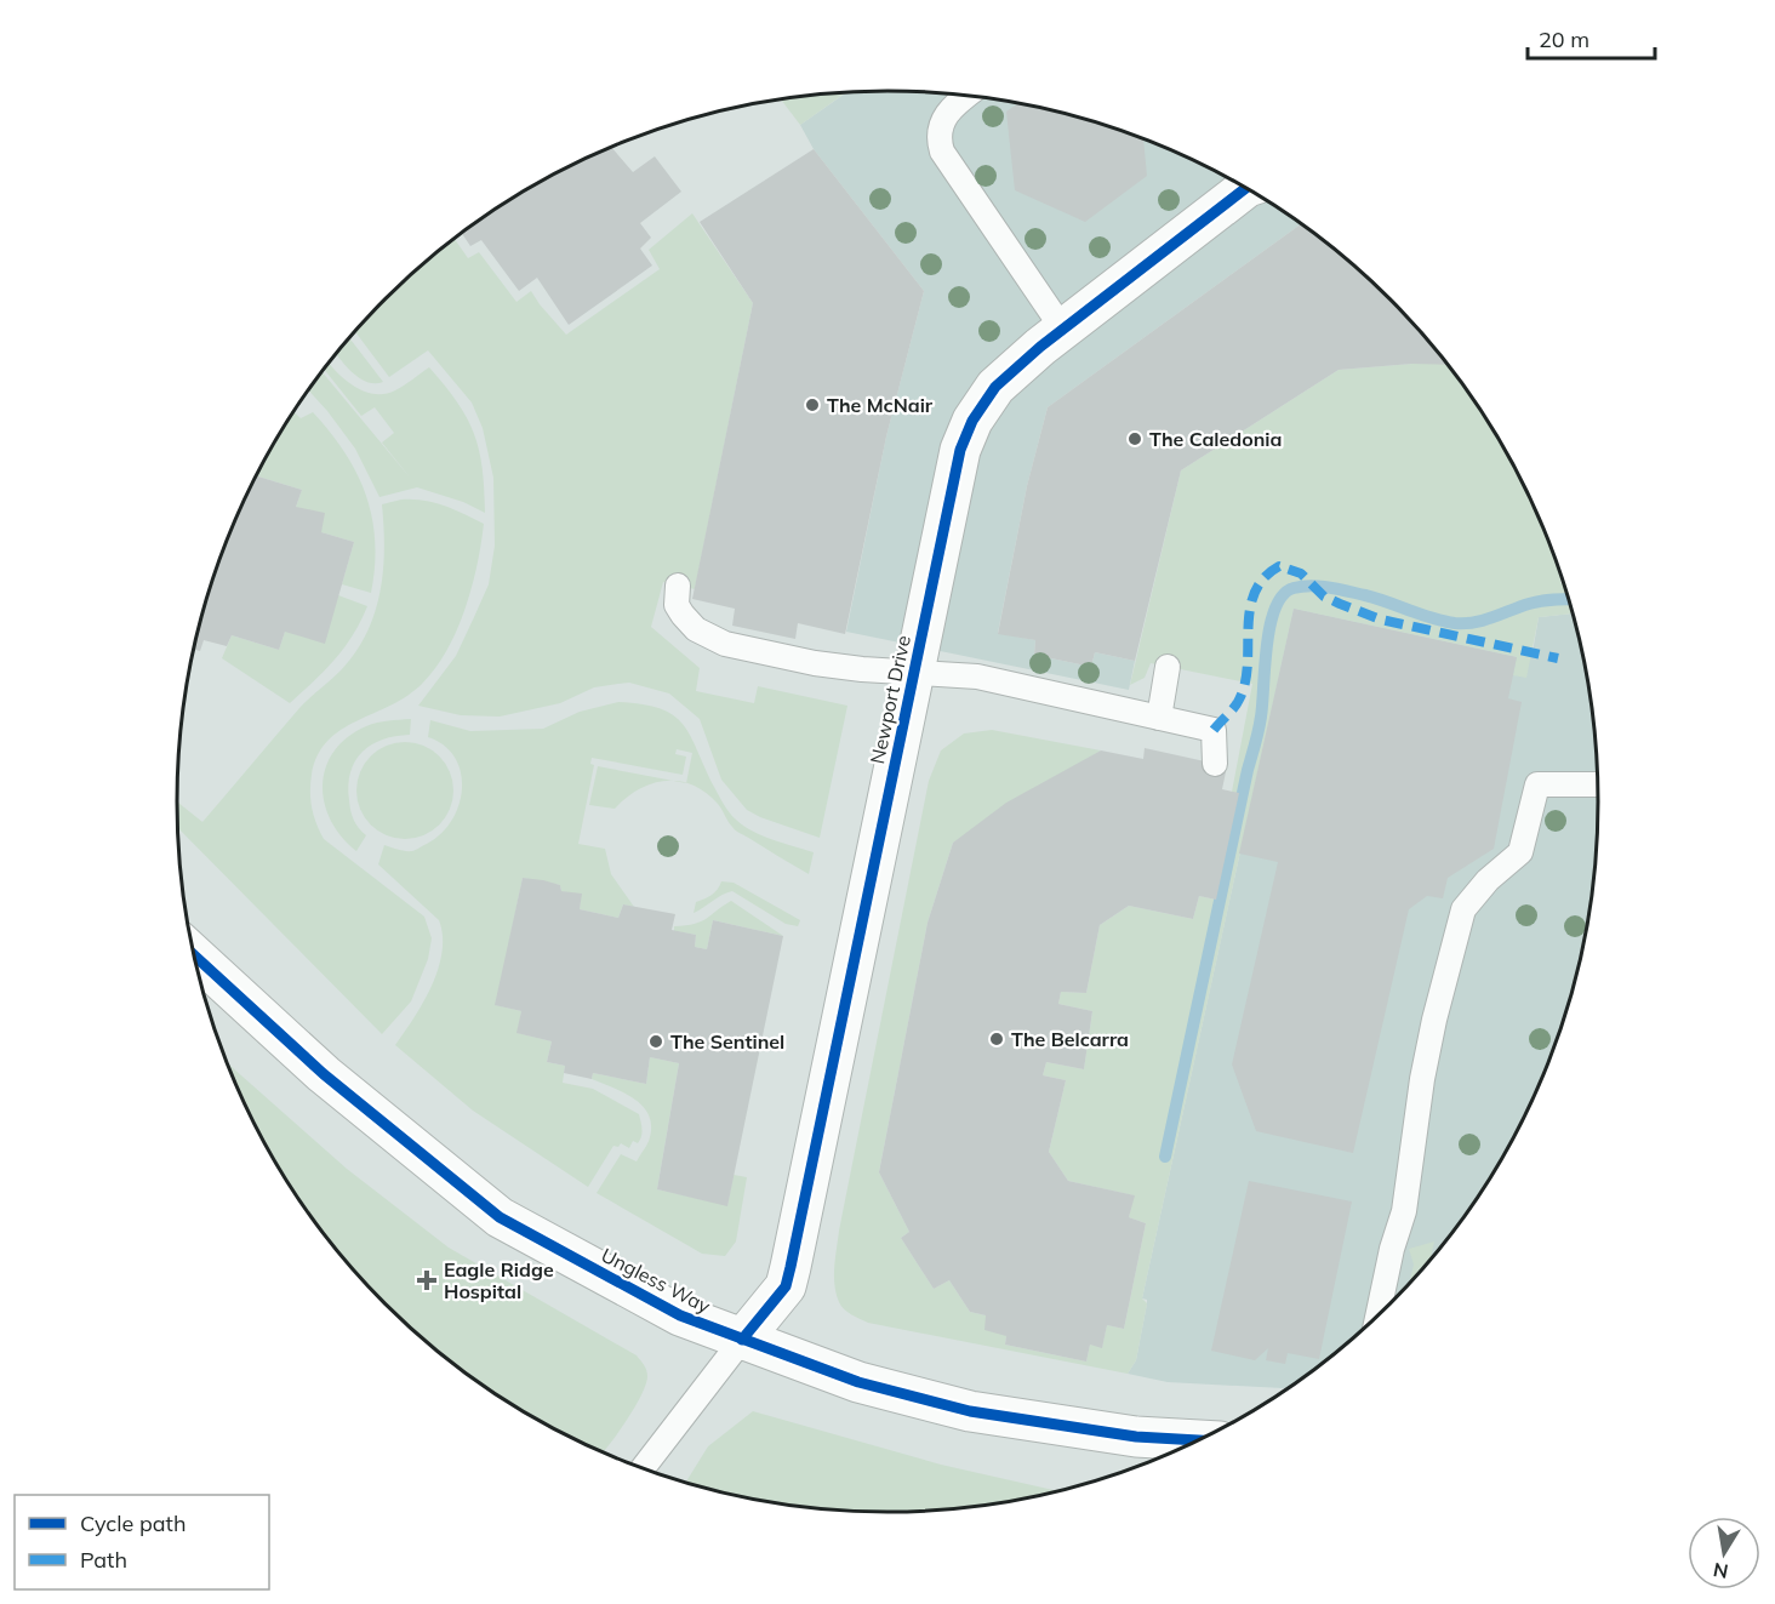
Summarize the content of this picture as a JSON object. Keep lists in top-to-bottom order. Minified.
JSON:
{"streets":{"street":["Newport Drive","Ungless Way"]},"crossings":[["Newport Drive","Ungless Way"]],"places":{"other":["The McNair","The Caledonia","The Belcarra","The Sentinel"],"health":["Eagle Ridge Hospital"]},"legend":["Cycle path","Path"],"scale_bar":"20 m","north":"bottom"}
